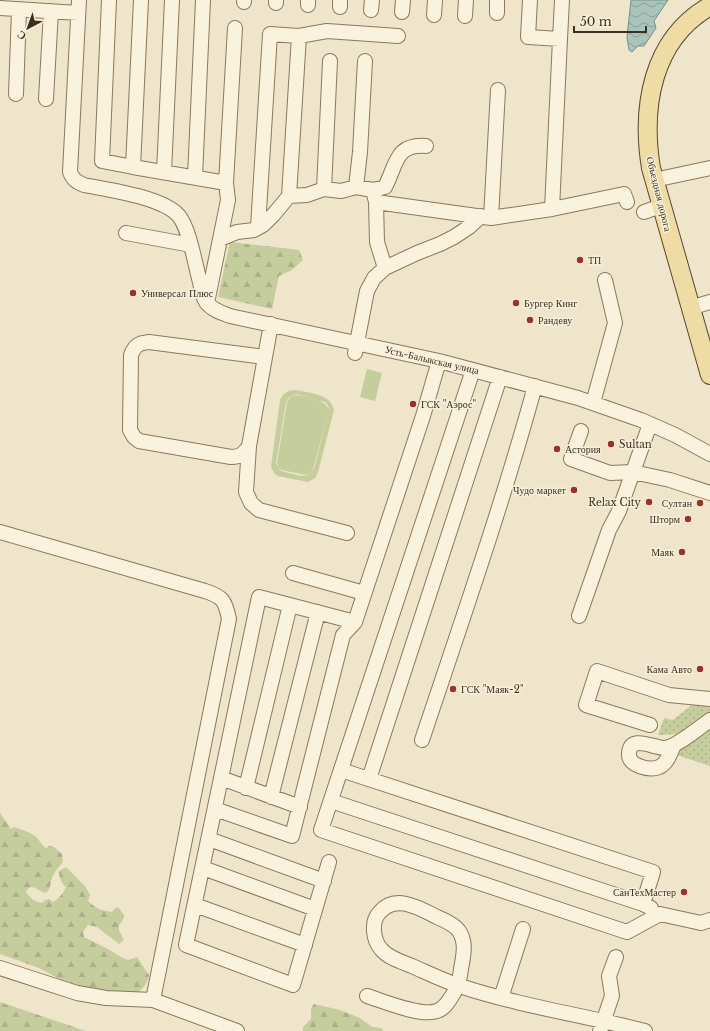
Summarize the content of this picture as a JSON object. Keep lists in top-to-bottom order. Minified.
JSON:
{"streets":{"main road":["Объездная дорога"],"street":["Усть-Балыкская улица"]},"places":["ТП","Универсал Плюс","Бургер Кинг","Рандеву","ГСК \"Аэрос\"","Sultan","Астория","Чудо маркет","Relax City","Султан","Шторм","Маяк","Кама Авто","ГСК \"Маяк-2\"","СанТехМастер"],"scale_bar":"50 m","north":"bottom left"}
